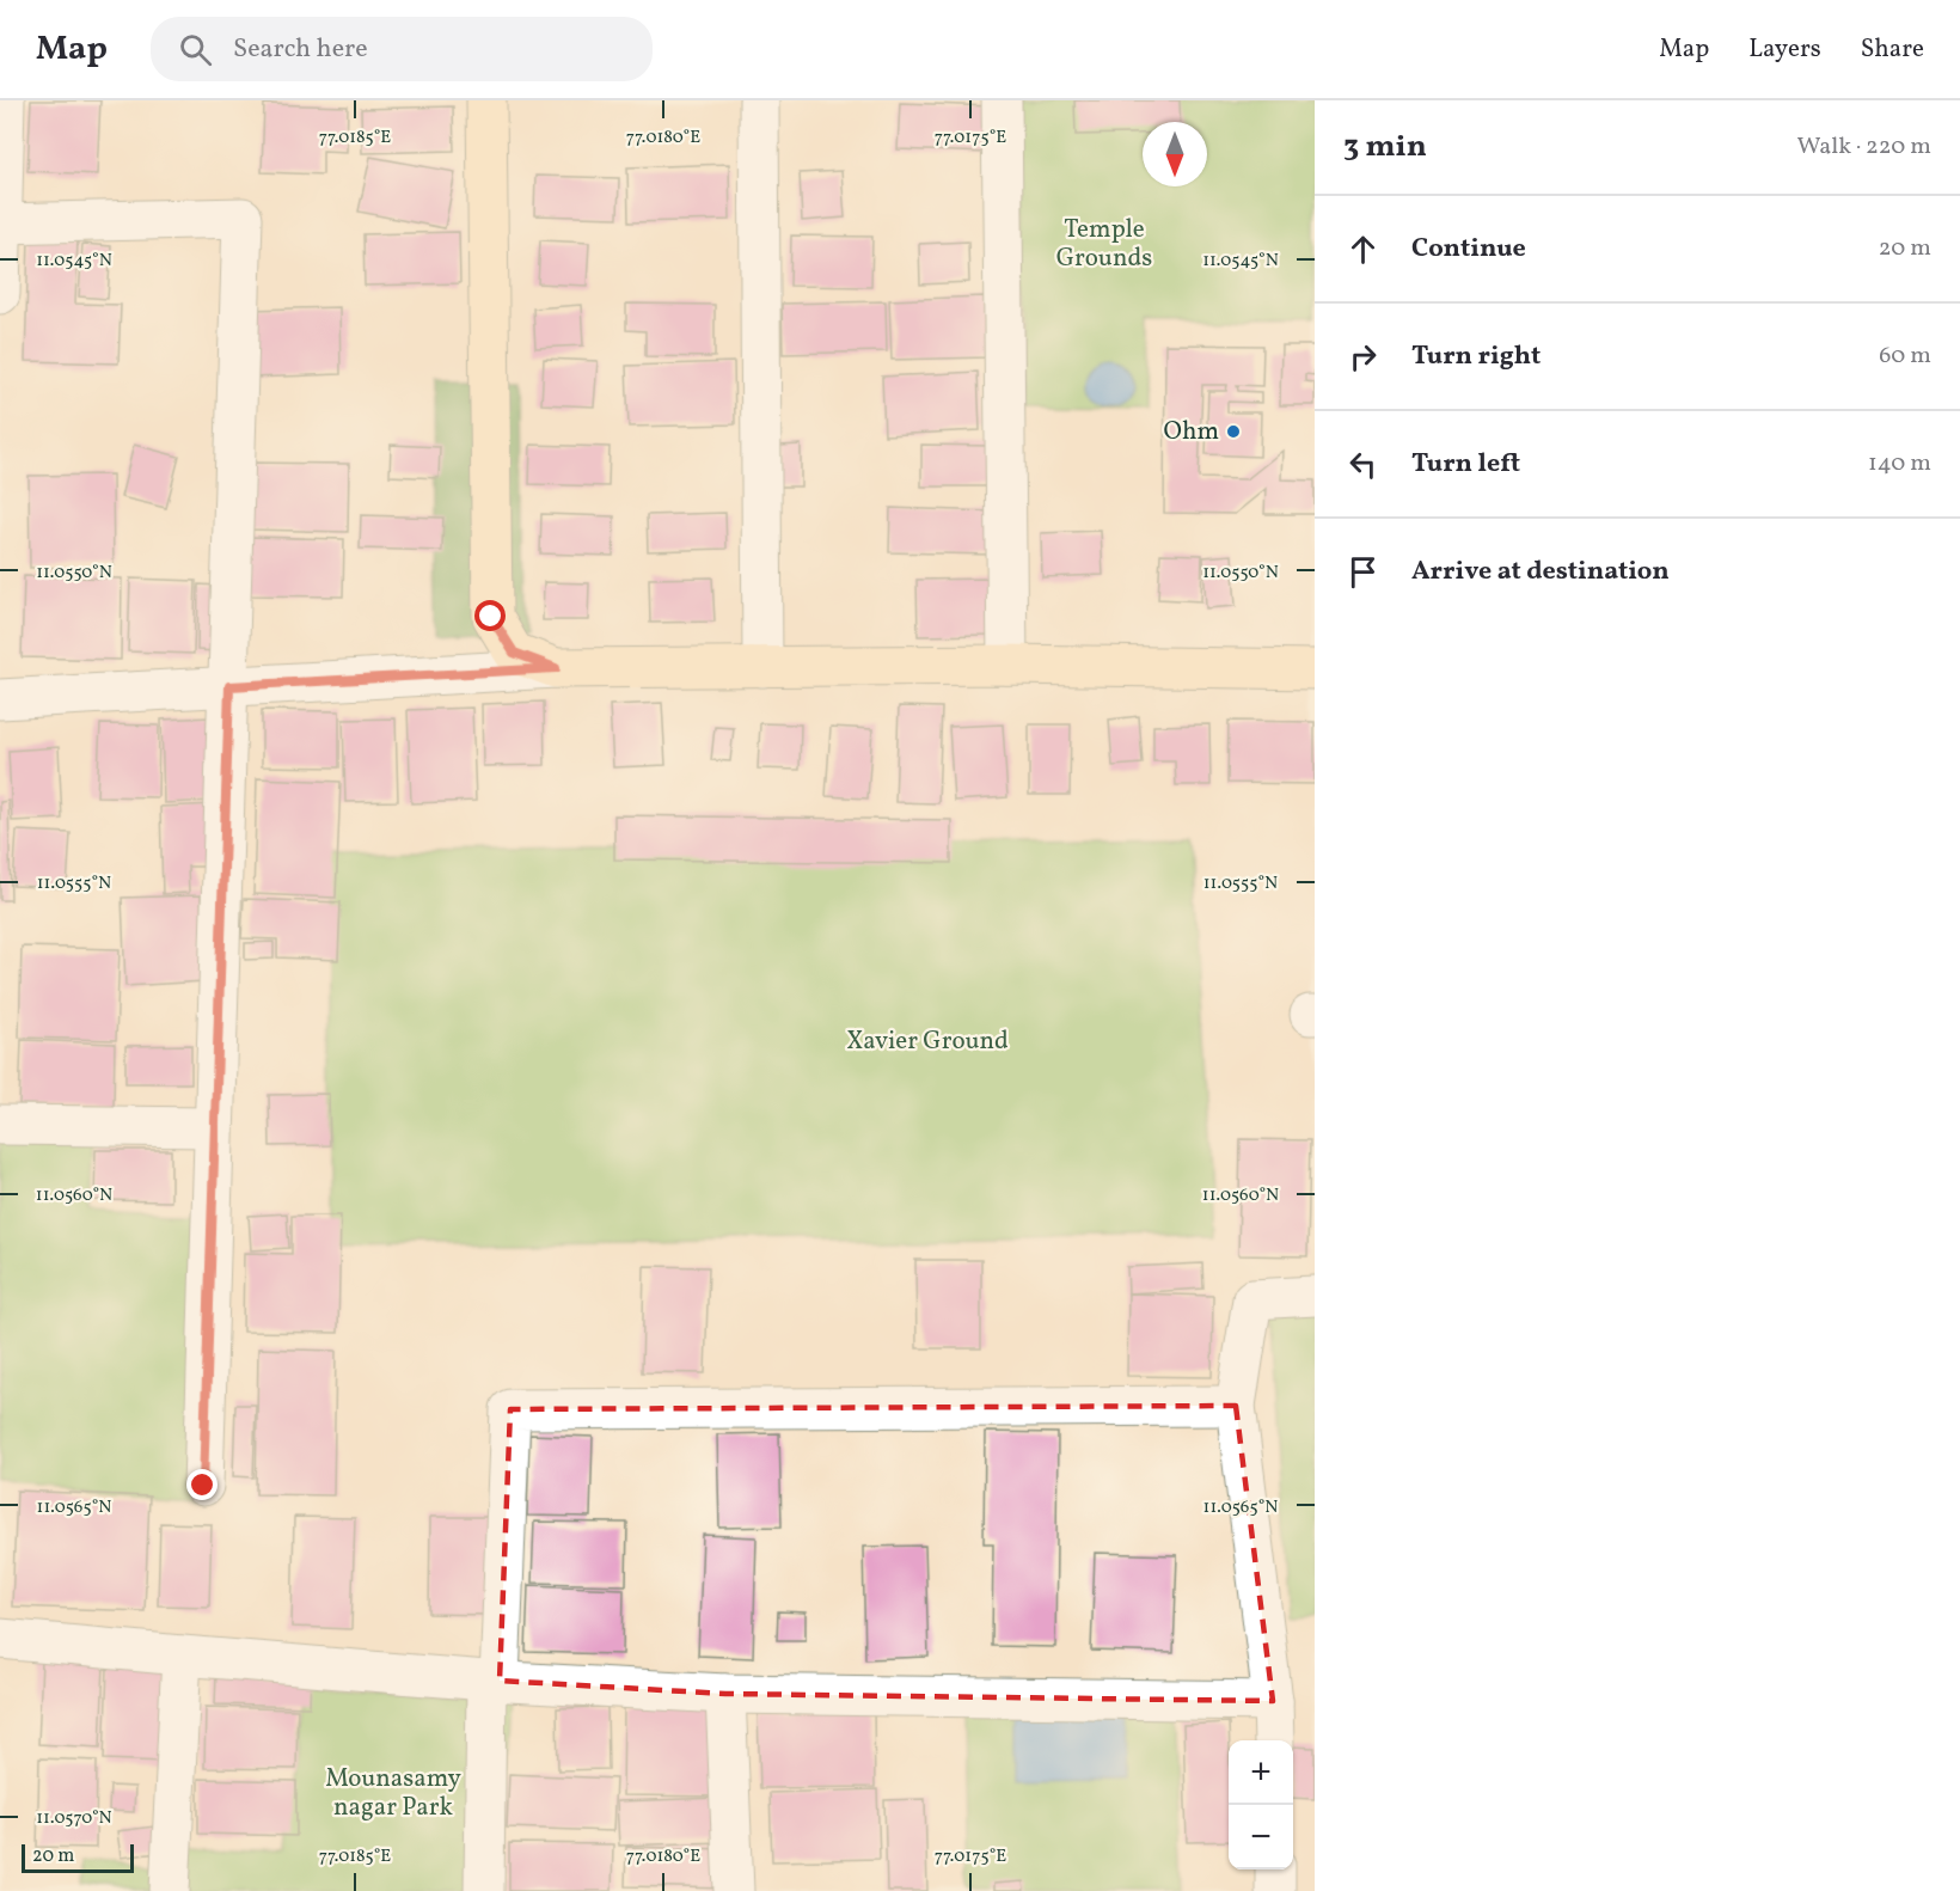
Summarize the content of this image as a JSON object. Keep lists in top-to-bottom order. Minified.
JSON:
{"parks":["Temple Grounds","Xavier Ground","Mounasamy nagar Park"],"places":["Ohm"],"scale_bar":"20 m","north":"bottom","page":{"header":"Map","search":"Search here","nav":["Map","Layers","Share"],"heading":["3 min","Walk · 220 m"],"list":[["Continue","20 m"],["Turn right","60 m"],["Turn left","140 m"],"Arrive at destination"],"map_buttons":["+","−"],"scale":"20 m"},"coordinates":["77.0185°E","77.0180°E","77.0175°E","11.0545°N","11.0550°N","11.0555°N","11.0560°N","11.0565°N","11.0570°N"]}
